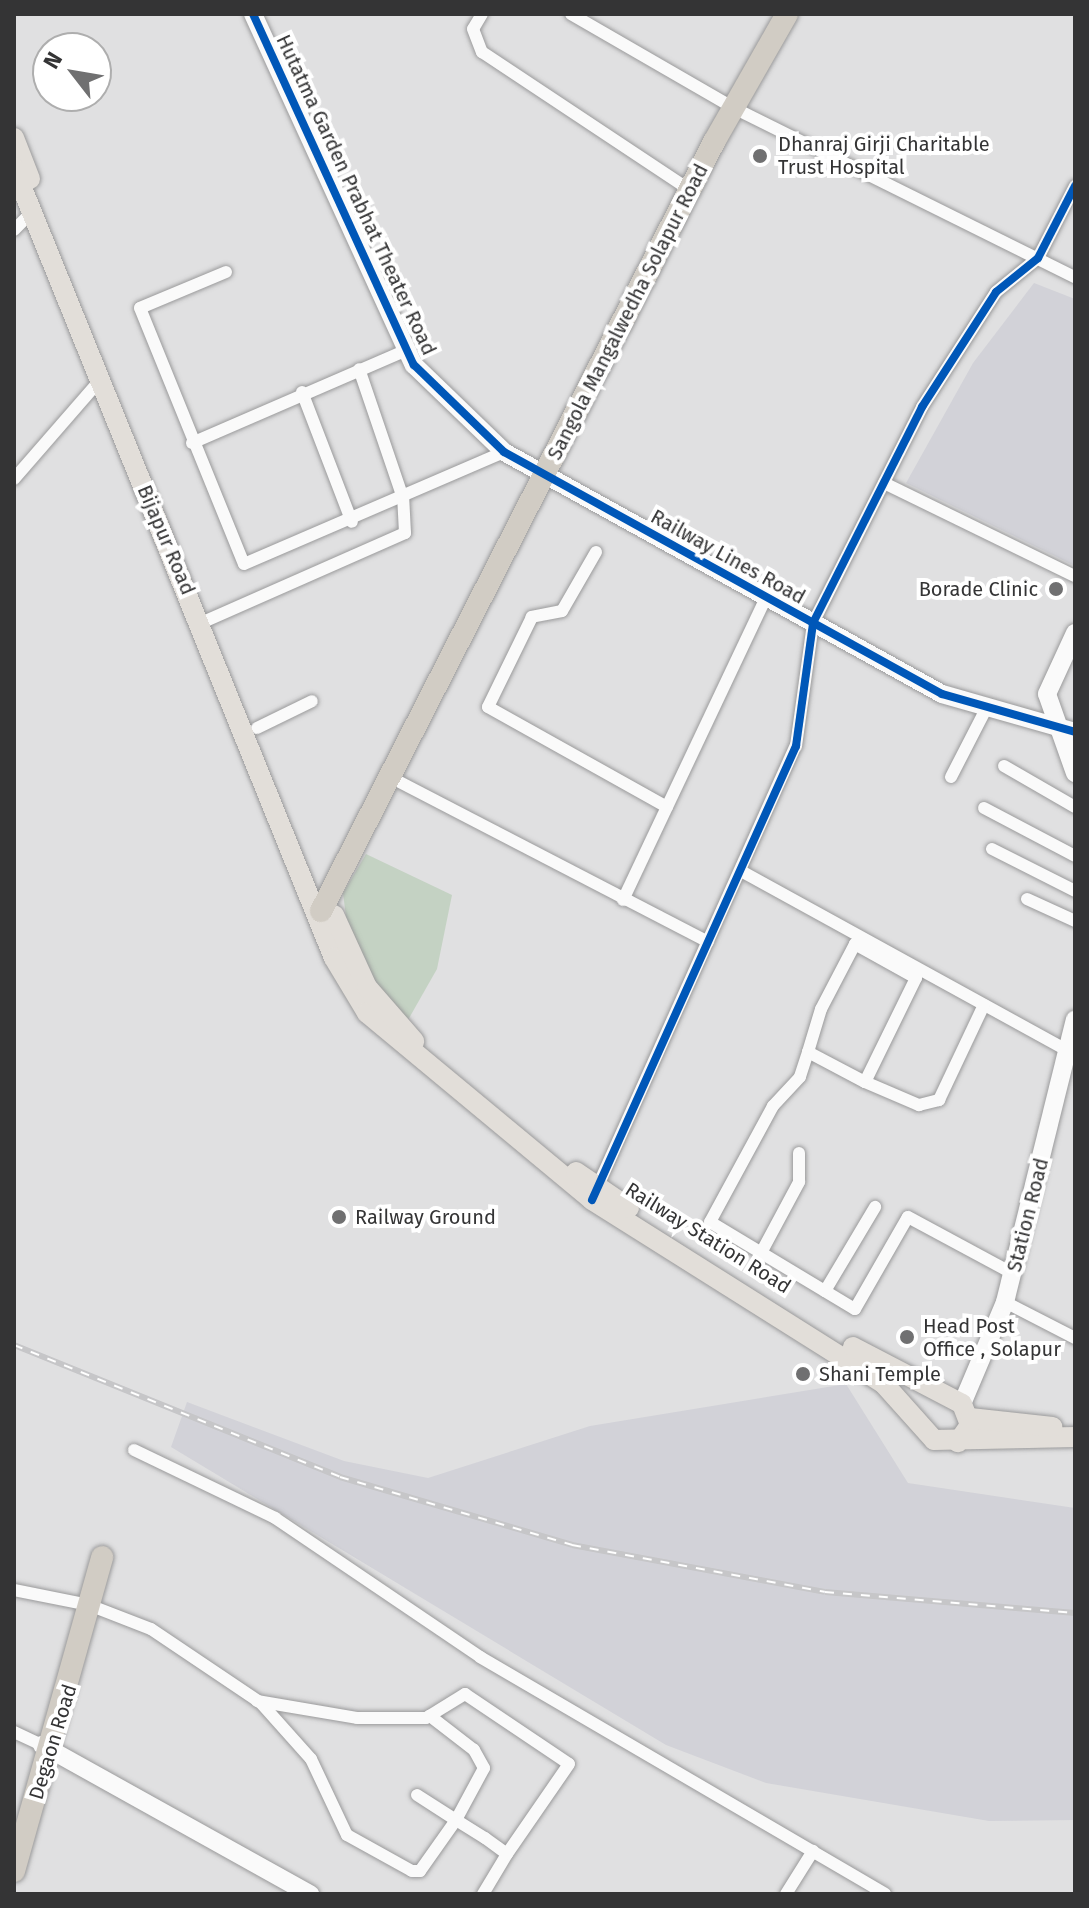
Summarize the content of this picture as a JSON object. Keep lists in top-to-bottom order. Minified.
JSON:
{"streets":{"highway":["Sangola Mangalwedha Solapur Road","Degaon Road"],"main road":["Bijapur Road","Railway Station Road"],"street":["Hutatma Garden Prabhat Theater Road","Railway Lines Road","Station Road"]},"crossings":[["Hutatma Garden Prabhat Theater Road","Sangola Mangalwedha Solapur Road"],["Hutatma Garden Prabhat Theater Road","Railway Lines Road"],["Sangola Mangalwedha Solapur Road","Bijapur Road"],["Sangola Mangalwedha Solapur Road","Railway Lines Road"],["Sangola Mangalwedha Solapur Road","Railway Station Road"],["Bijapur Road","Railway Station Road"],["Station Road","Railway Station Road"]],"places":["Dhanraj Girji Charitable Trust Hospital","Borade Clinic","Railway Ground","Head Post Office , Solapur","Shani Temple"],"north":"top left"}
